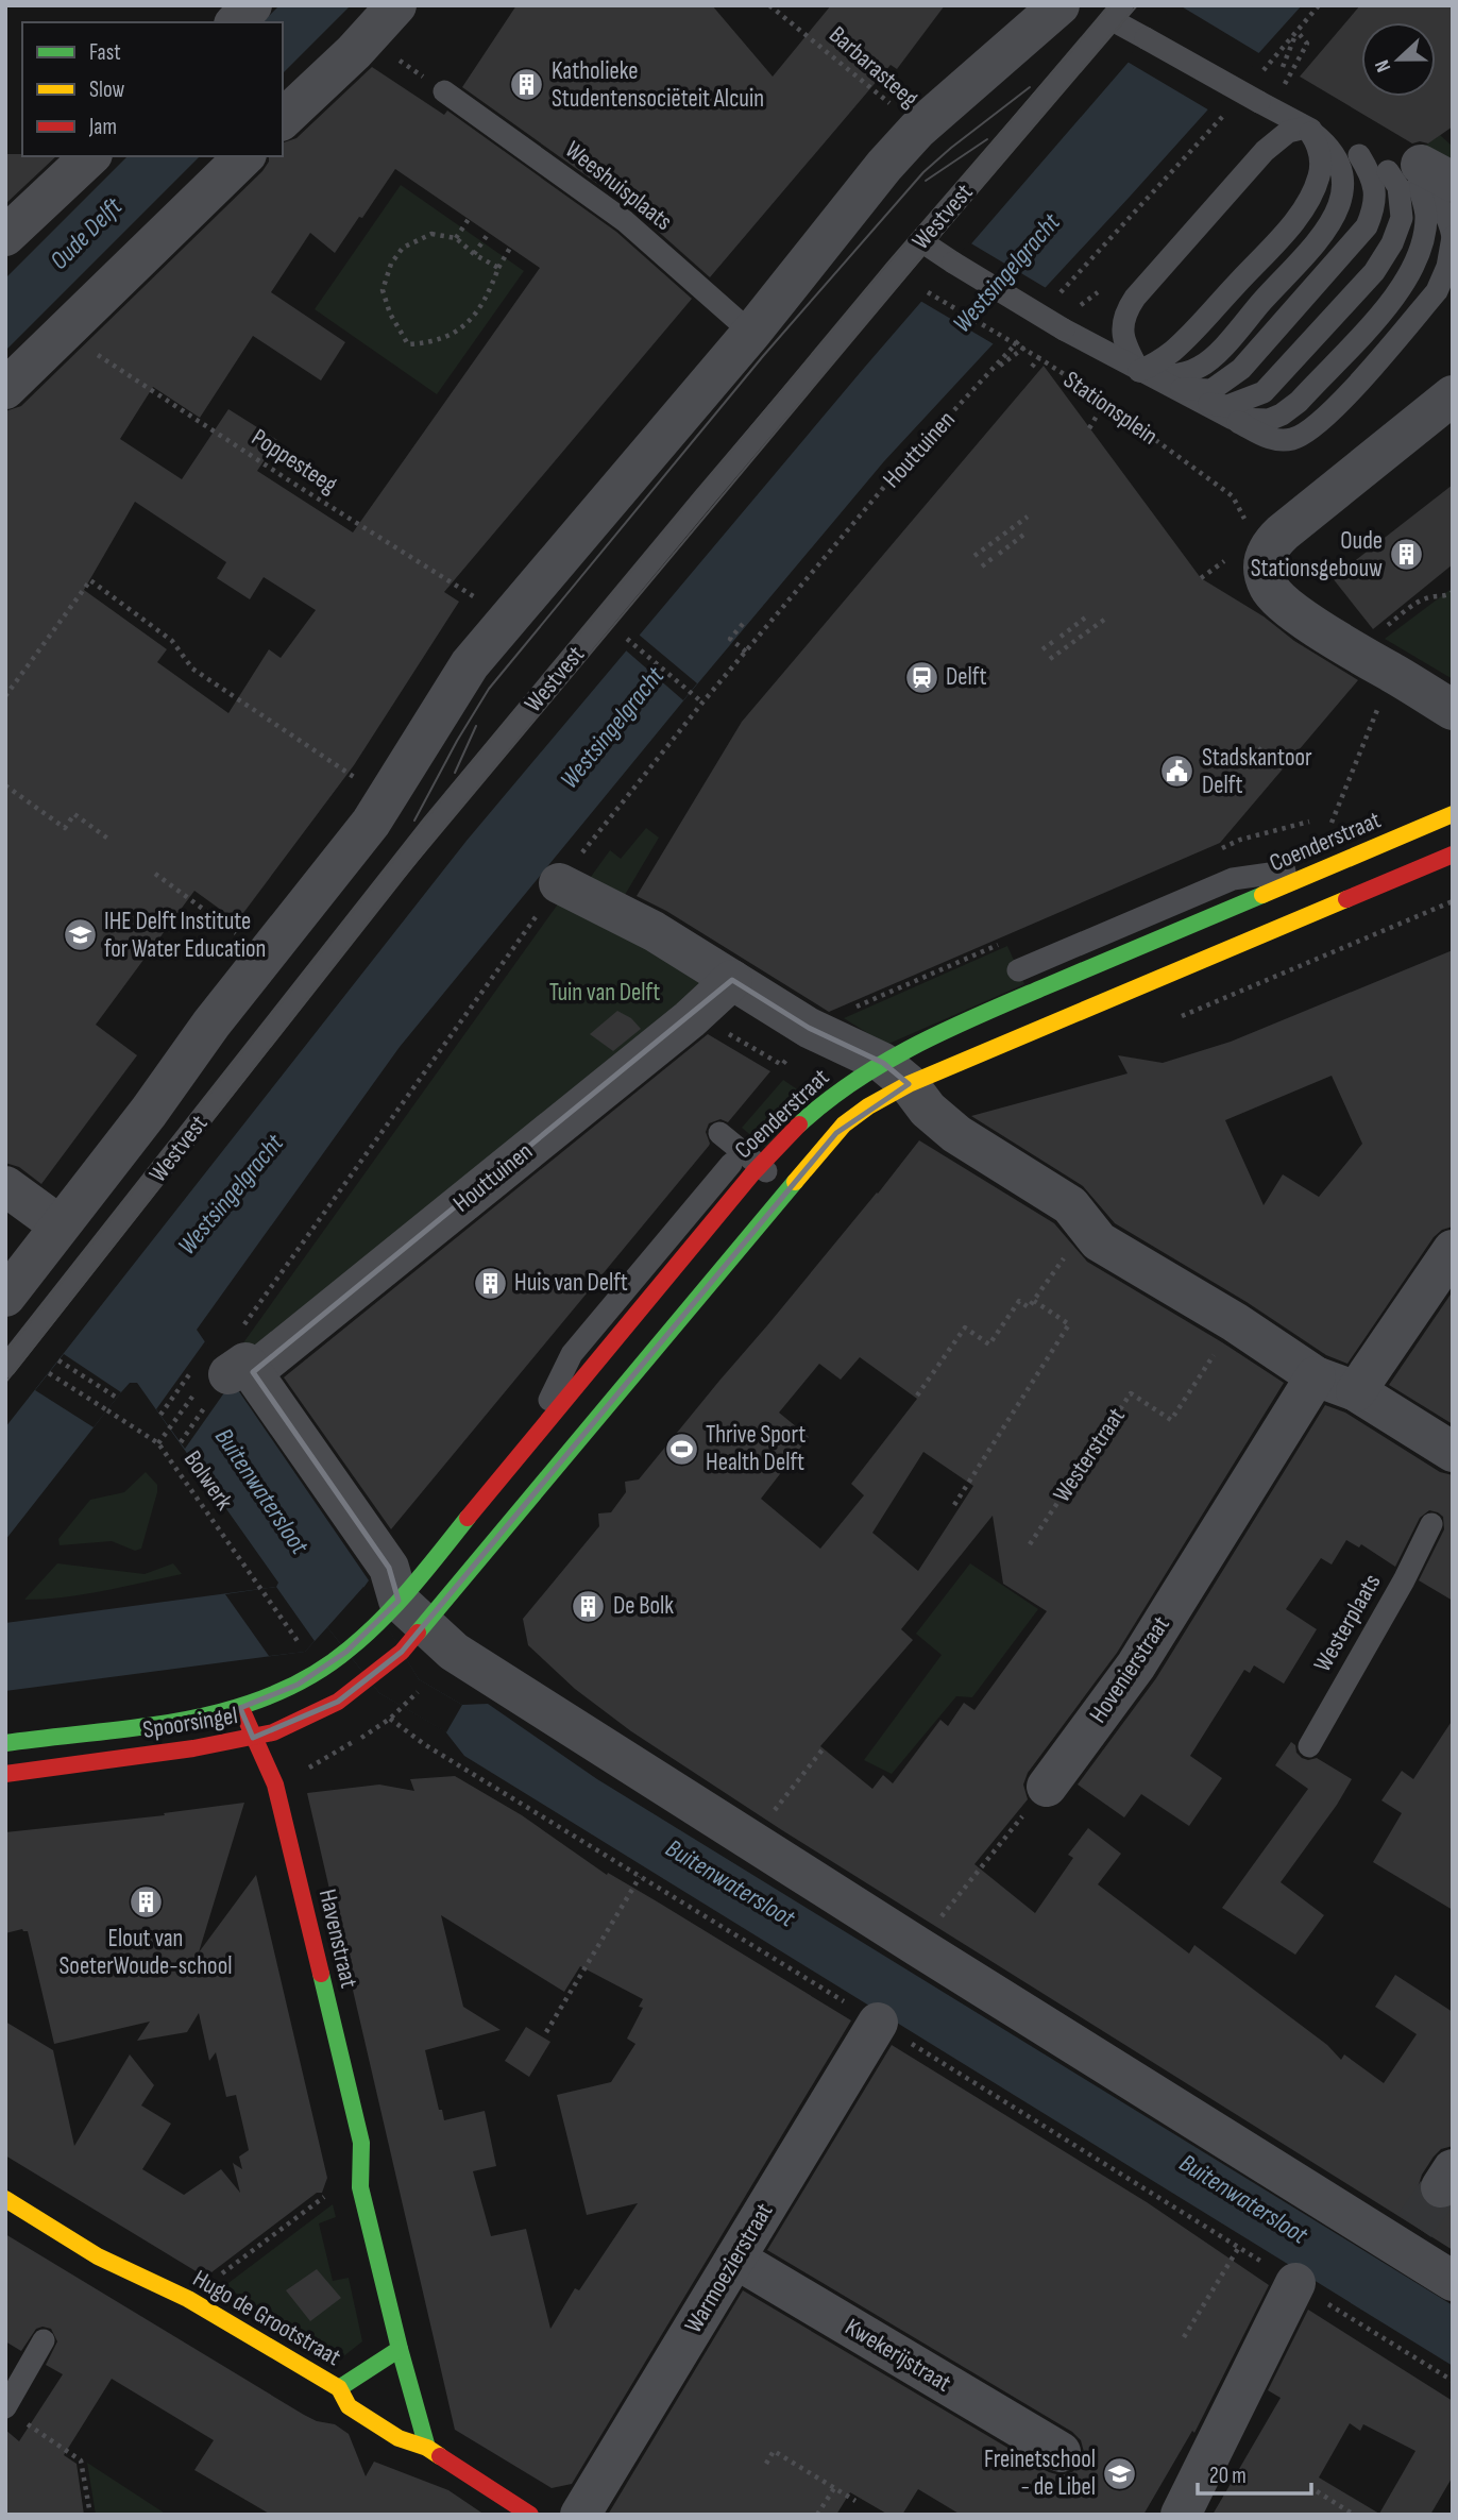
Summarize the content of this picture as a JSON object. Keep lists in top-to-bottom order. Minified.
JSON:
{"streets":{"street":["Westvest","Houttuinen","Coenderstraat","Hovenierstraat","Spoorsingel","Havenstraat","Warmoezierstraat","Hugo de Grootstraat","Kwekerijstraat"],"lane":["Weeshuisplaats","Stationsplein","Westerplaats"],"path":["Barbarasteeg","Poppesteeg","Westerstraat","Bolwerk"]},"crossings":[["Barbarasteeg","Westvest"],["Weeshuisplaats","Westvest"],["Westvest","Stationsplein"],["Westvest","Poppesteeg"],["Coenderstraat","Spoorsingel"],["Spoorsingel","Havenstraat"],["Havenstraat","Hugo de Grootstraat"],["Warmoezierstraat","Kwekerijstraat"]],"water":["Oude Delft","Westsingelgracht","Buitenwatersloot"],"parks":["Tuin van Delft"],"places":{"building":["Katholieke Studentensociëteit Alcuin","Oude Stationsgebouw","Huis van Delft","De Bolk","Elout van SoeterWoude-school"],"station":["Delft"],"public building":["Stadskantoor Delft"],"school or university":["IHE Delft Institute for Water Education","Freinetschool - de Libel"],"sports":["Thrive Sport Health Delft"]},"legend":["Fast","Slow","Jam"],"scale_bar":"20 m","north":"left"}
